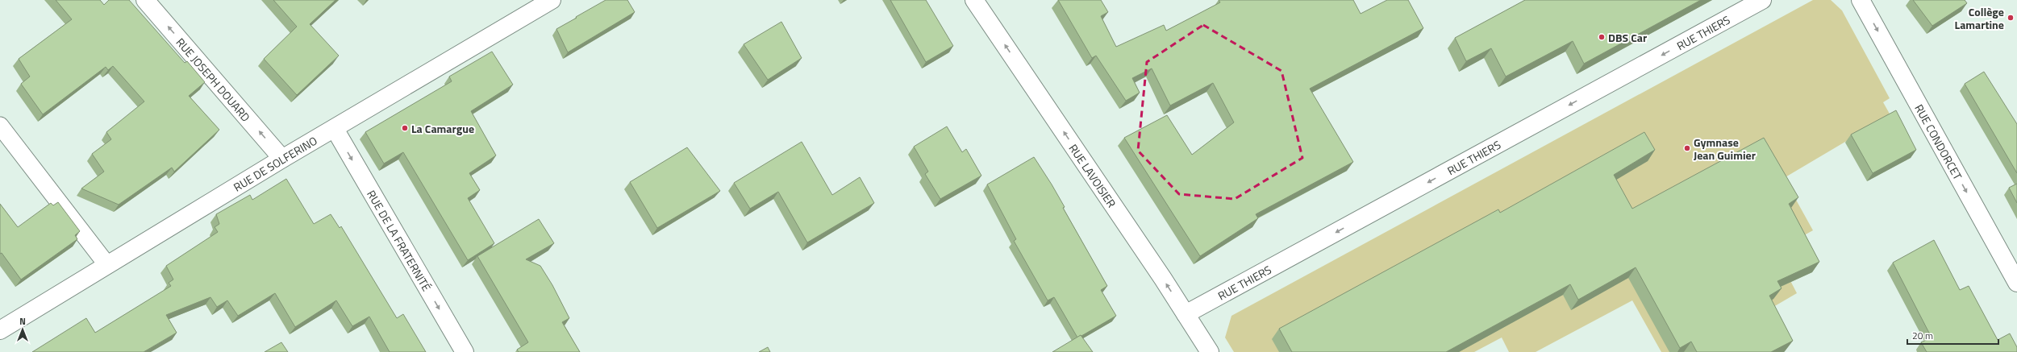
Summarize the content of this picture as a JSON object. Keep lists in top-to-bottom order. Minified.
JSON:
{"streets":{"street":["RUE THIERS","RUE JOSEPH DOUARD","RUE CONDORCET","RUE DE SOLFERINO","RUE LAVOISIER","RUE DE LA FRATERNITÉ"]},"crossings":[["RUE THIERS","RUE LAVOISIER"],["RUE JOSEPH DOUARD","RUE DE SOLFERINO"],["RUE DE SOLFERINO","RUE DE LA FRATERNITÉ"]],"one_way":["RUE THIERS","RUE JOSEPH DOUARD","RUE CONDORCET","RUE LAVOISIER","RUE DE LA FRATERNITÉ"],"places":["Collège Lamartine","DBS Car","La Camargue","Gymnase Jean Guimier"],"scale_bar":"20 m","north":"top"}
